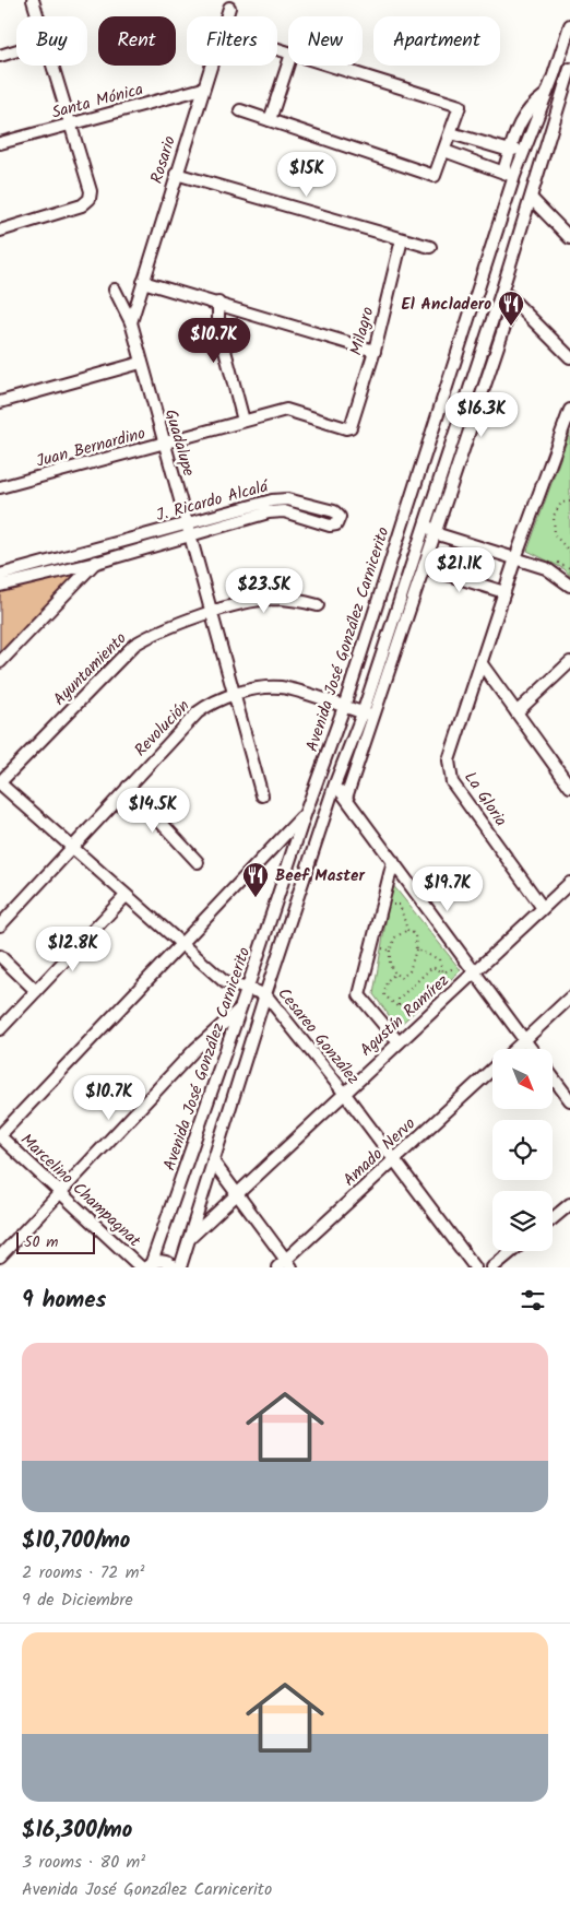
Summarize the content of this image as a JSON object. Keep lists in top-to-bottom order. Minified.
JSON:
{"streets":{"street":["Santa Mónica","Rosario","Milagro","Guadalupe","Juan Bernardino","J. Ricardo Alcalá","Avenida José González Carnicerito","Ayuntamiento","Revolución","La Gloria","Agustín Ramírez","Cesareo González","Amado Nervo","Marcelino Champagnat"]},"crossings":[["Santa Mónica","Rosario"],["Rosario","Guadalupe"],["Milagro","Juan Bernardino"],["Guadalupe","Juan Bernardino"],["Guadalupe","J. Ricardo Alcalá"],["Guadalupe","Ayuntamiento"],["Guadalupe","Revolución"],["Avenida José González Carnicerito","Revolución"],["Avenida José González Carnicerito","Agustín Ramírez"],["Avenida José González Carnicerito","Cesareo González"],["Ayuntamiento","Cesareo González"],["Revolución","Cesareo González"],["La Gloria","Agustín Ramírez"],["Agustín Ramírez","Cesareo González"],["Cesareo González","Amado Nervo"]],"places":{"restaurant":["El Ancladero","Beef Master"]},"scale_bar":"50 m","north":"bottom right","page":{"chip":["Buy","Rent","Filters","New","Apartment"],"price":["$15K","$10.7K","$16.3K","$21.1K","$23.5K","$14.5K","$19.7K","$12.8K","$10.7K"],"scale":"50 m","heading":"9 homes","list":[{"name":"$10,700/mo","note":"2 rooms · 72 m² · 9 de Diciembre"},{"name":"$16,300/mo","note":"3 rooms · 80 m² · Avenida José González Carnicerito"}]}}
